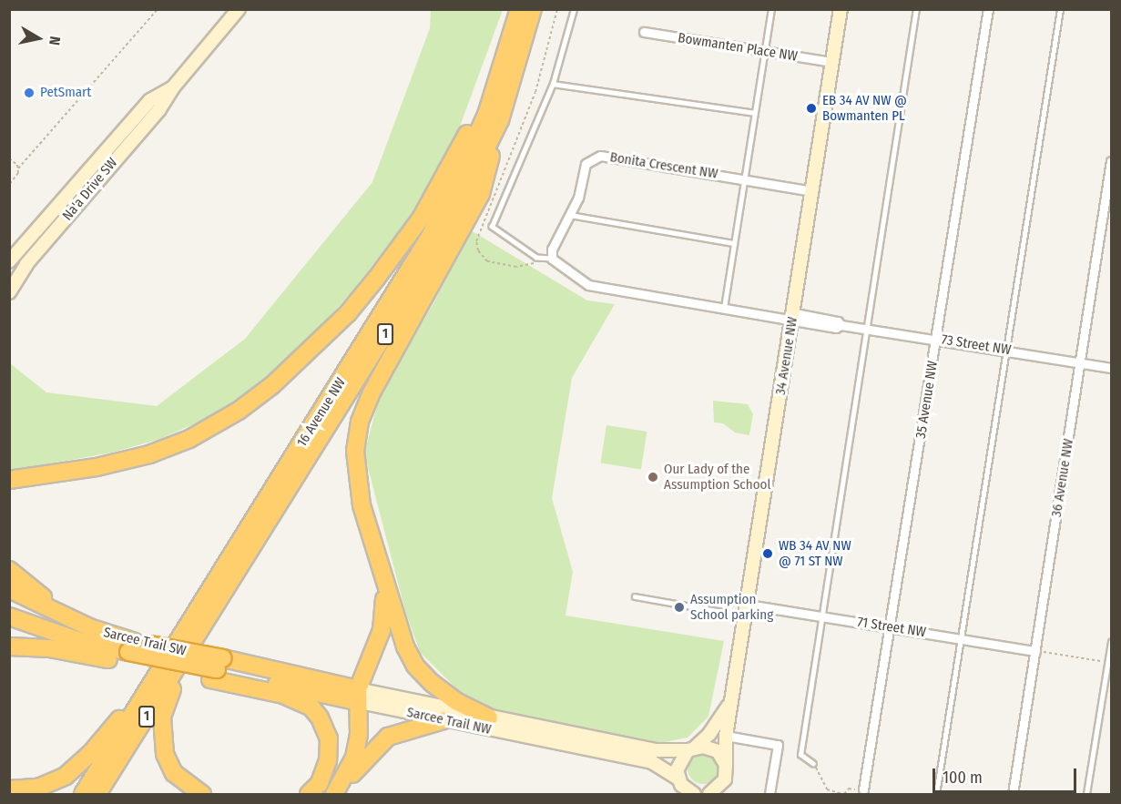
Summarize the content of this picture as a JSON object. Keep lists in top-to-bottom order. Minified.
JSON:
{"streets":{"highway":["1","16 Avenue NW","Sarcee Trail SW","Sarcee Trail NW"],"street":["Bowmanten Place NW","Bonita Crescent NW","Na'a Drive SW","73 Street NW","34 Avenue NW","35 Avenue NW","36 Avenue NW","71 Street NW"]},"crossings":[["Bowmanten Place NW","34 Avenue NW"],["Bonita Crescent NW","73 Street NW"],["Bonita Crescent NW","34 Avenue NW"],["73 Street NW","34 Avenue NW"],["73 Street NW","35 Avenue NW"],["73 Street NW","36 Avenue NW"],["34 Avenue NW","71 Street NW"],["34 Avenue NW","Sarcee Trail NW"],["35 Avenue NW","71 Street NW"],["36 Avenue NW","71 Street NW"],["Sarcee Trail SW","Sarcee Trail NW"]],"places":["PetSmart","EB 34 AV NW @ Bowmanten PL","Our Lady of the Assumption School","WB 34 AV NW @ 71 ST NW","Assumption School parking"],"scale_bar":"100 m","north":"right"}
